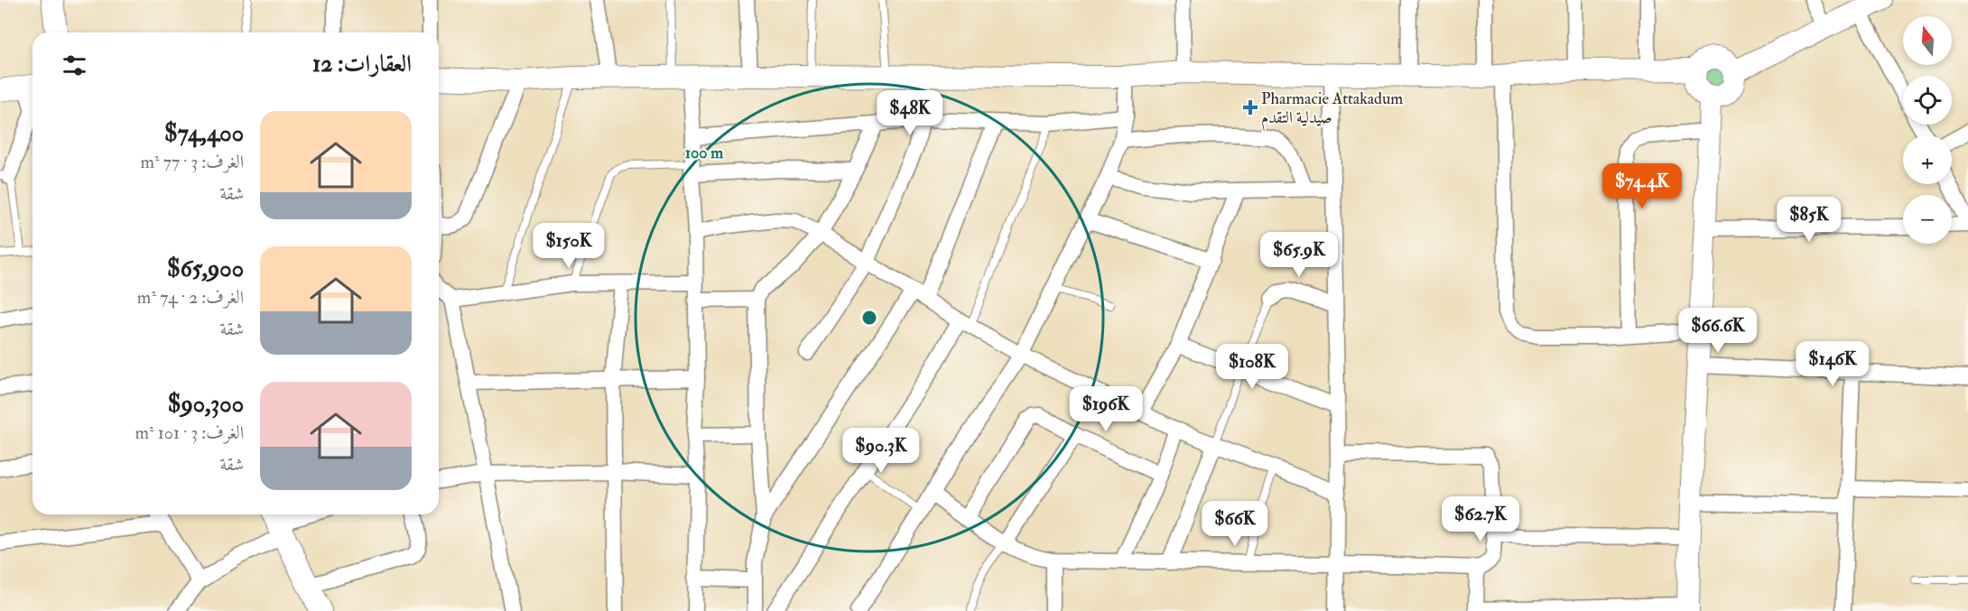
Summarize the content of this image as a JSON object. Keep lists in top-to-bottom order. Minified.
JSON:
{"places":{"health":["Pharmacie Attakadum صيدلية التقدم"]},"north":"top","page":{"map_buttons":["+","−"],"heading":"العقارات: 12","price":["$48K","$74.4K","$85K","$150K","$65.9K","$66.6K","$146K","$108K","$196K","$90.3K","$62.7K","$66K"],"list":[{"name":"$74,400","note":"الغرف: 3 · 77 m² · شقة"},{"name":"$65,900","note":"الغرف: 2 · 74 m² · شقة"},{"name":"$90,300","note":"الغرف: 3 · 101 m² · شقة"}]},"rings":["100 m"]}
